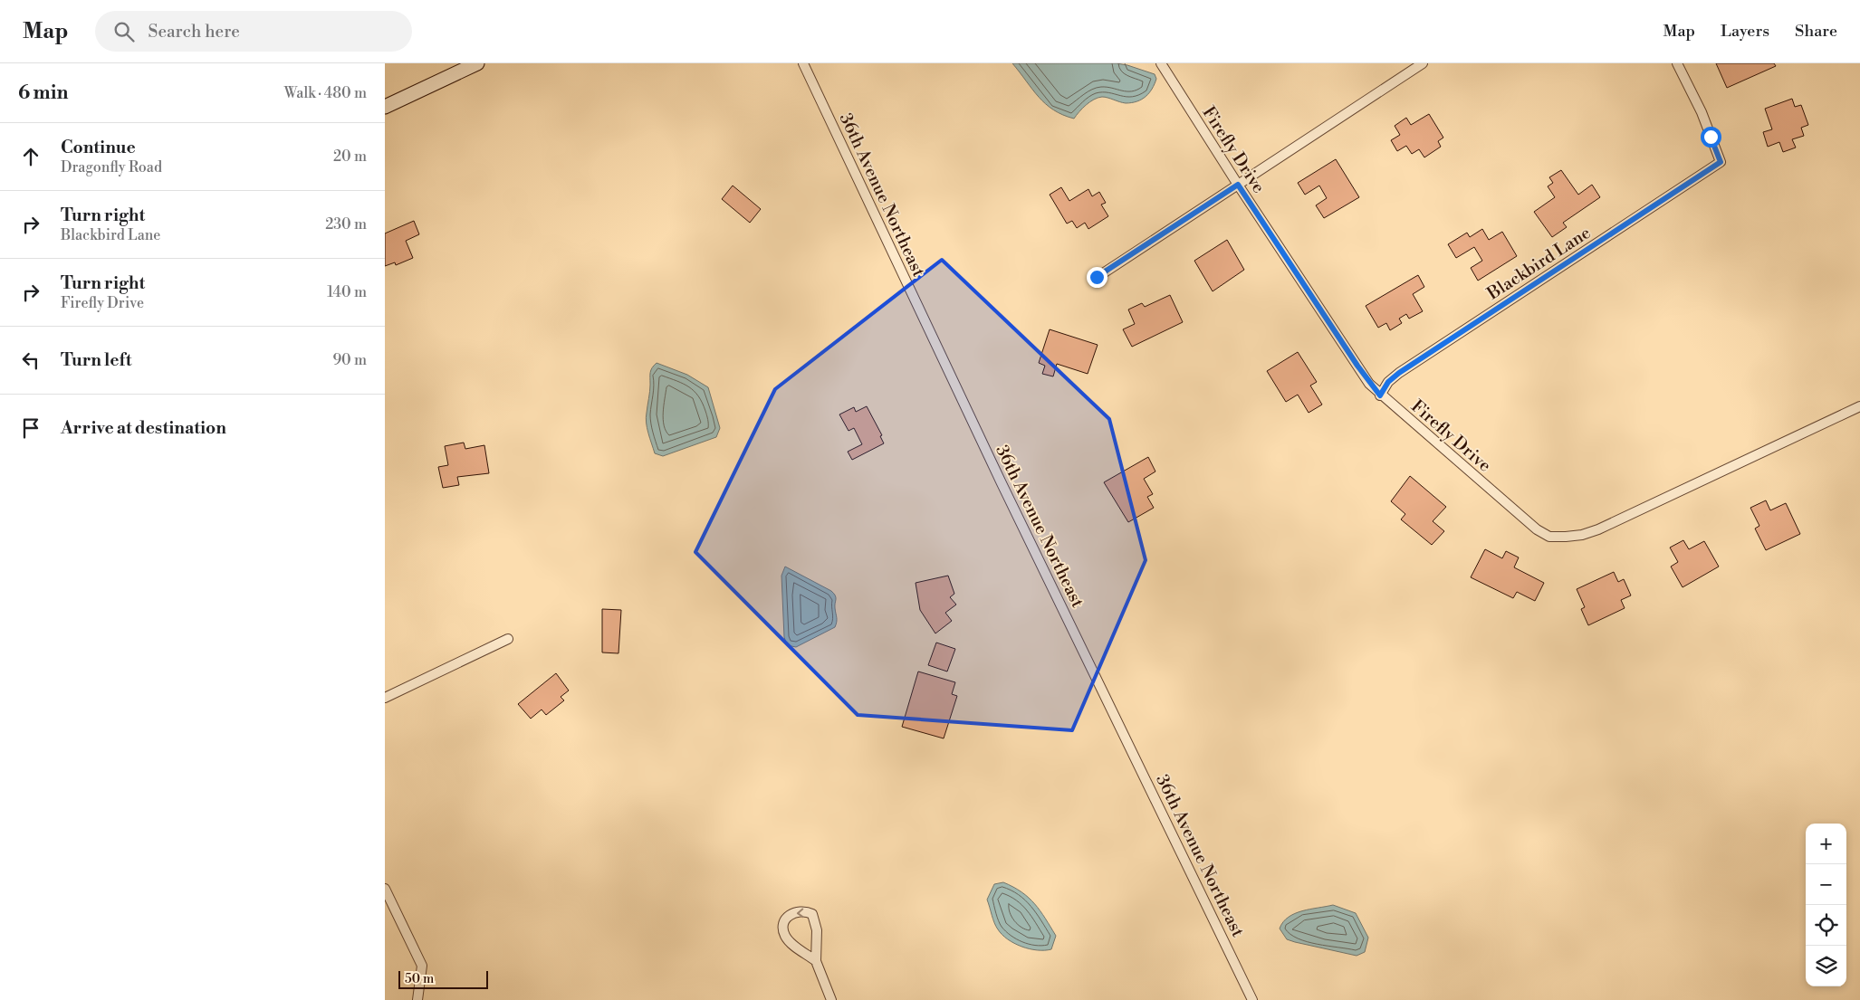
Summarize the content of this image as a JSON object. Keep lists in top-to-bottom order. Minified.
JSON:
{"streets":{"street":["Firefly Drive","36th Avenue Northeast","Blackbird Lane"]},"crossings":[["Firefly Drive","Blackbird Lane"]],"scale_bar":"50 m","page":{"header":"Map","search":"Search here","nav":["Map","Layers","Share"],"heading":["6 min","Walk · 480 m"],"list":[["Continue","Dragonfly Road","20 m"],["Turn right","Blackbird Lane","230 m"],["Turn right","Firefly Drive","140 m"],["Turn left","90 m"],"Arrive at destination"],"map_buttons":["+","−"],"scale":"50 m"}}
